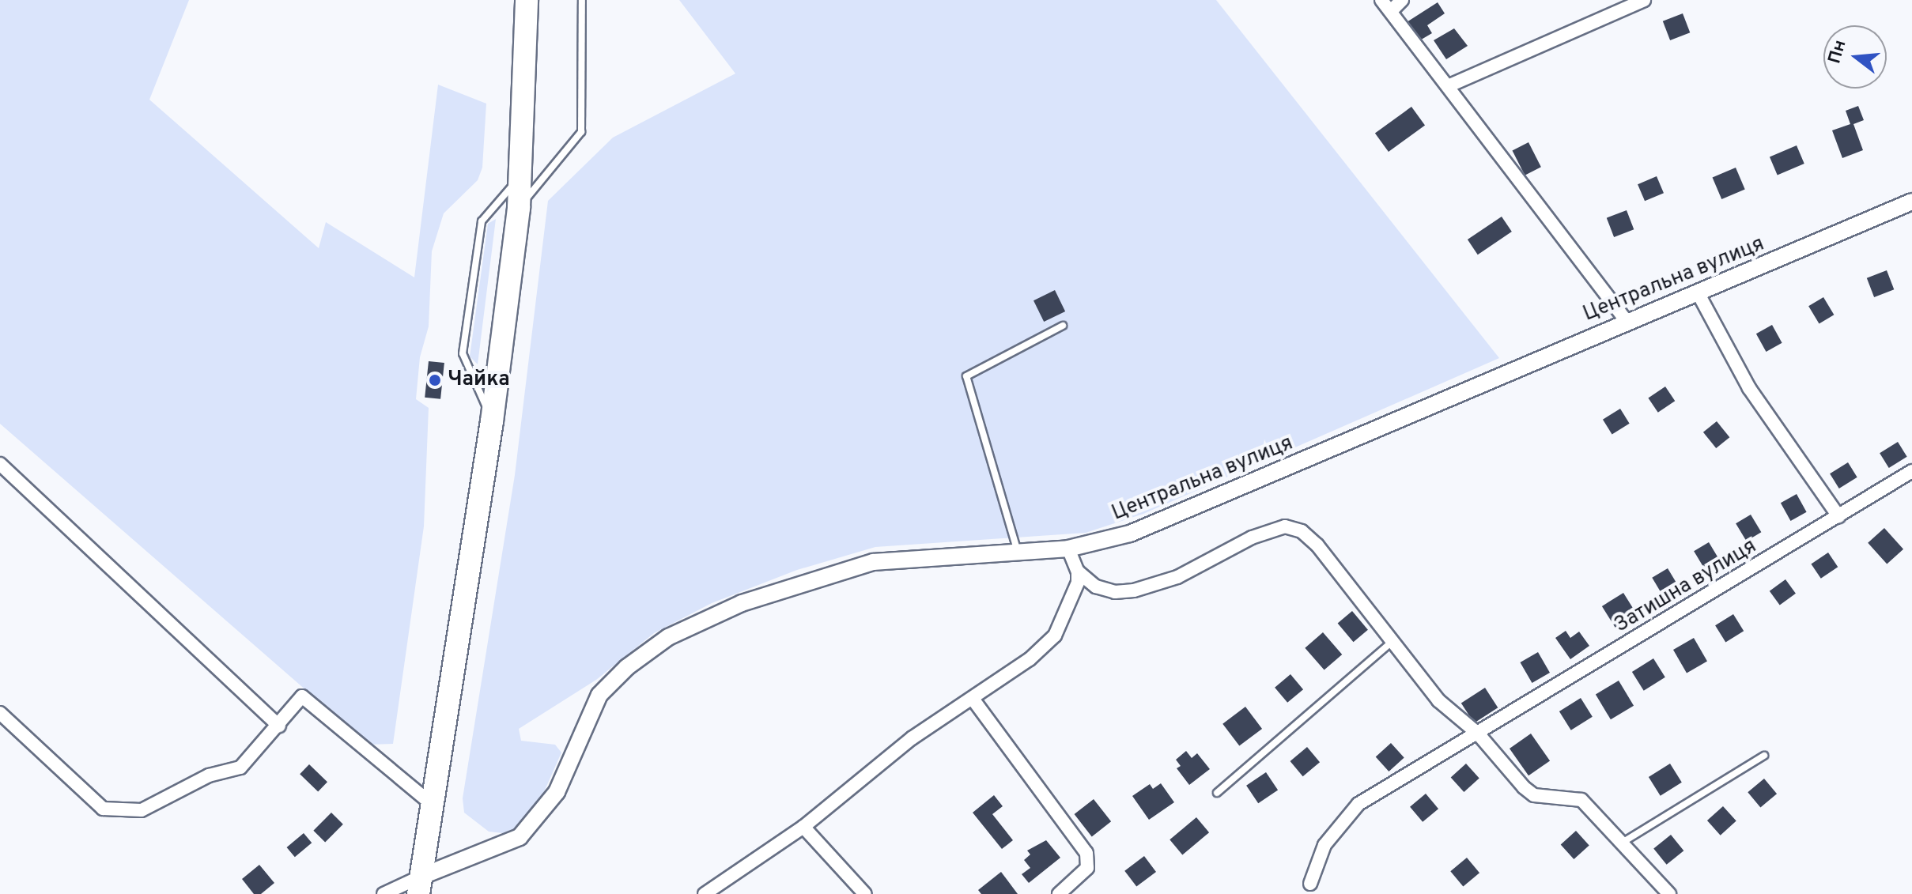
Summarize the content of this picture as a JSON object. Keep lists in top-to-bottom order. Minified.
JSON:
{"streets":{"street":["Центральна вулиця","Затишна вулиця"]},"places":["Чайка"],"north":"left"}
